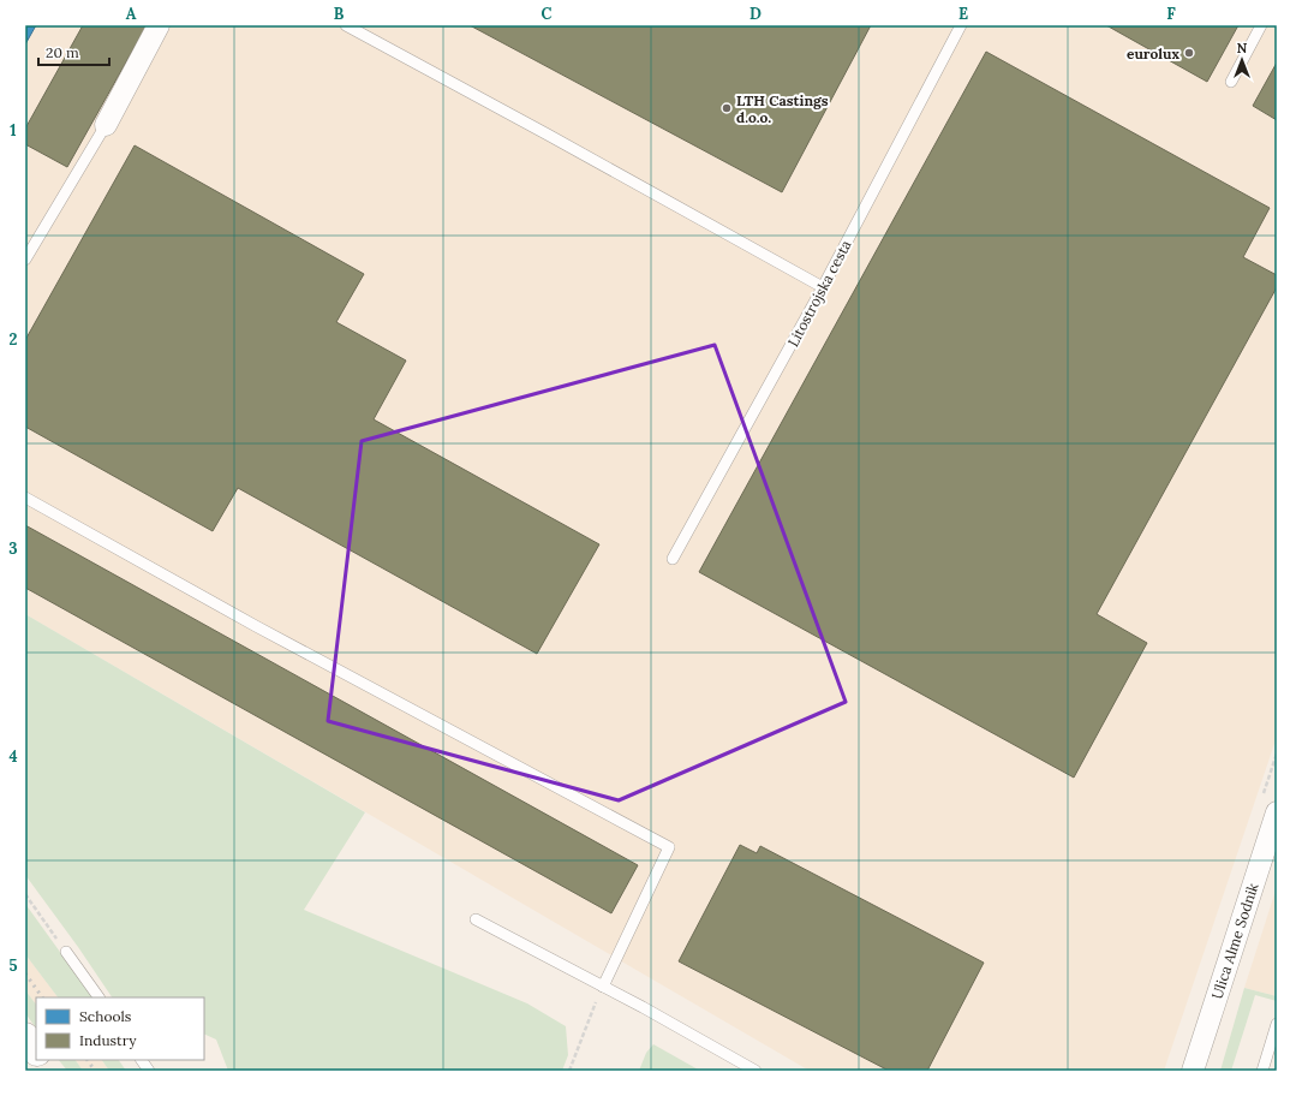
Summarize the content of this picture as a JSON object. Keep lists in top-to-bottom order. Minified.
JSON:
{"streets":{"street":["Ulica Alme Sodnik"],"lane":["Litostrojska cesta"]},"places":["eurolux","LTH Castings d.o.o."],"legend":["Schools","Industry"],"scale_bar":"20 m","north":"top","grid":{"columns":["A","B","C","D","E","F"],"rows":["1","2","3","4","5"]}}
